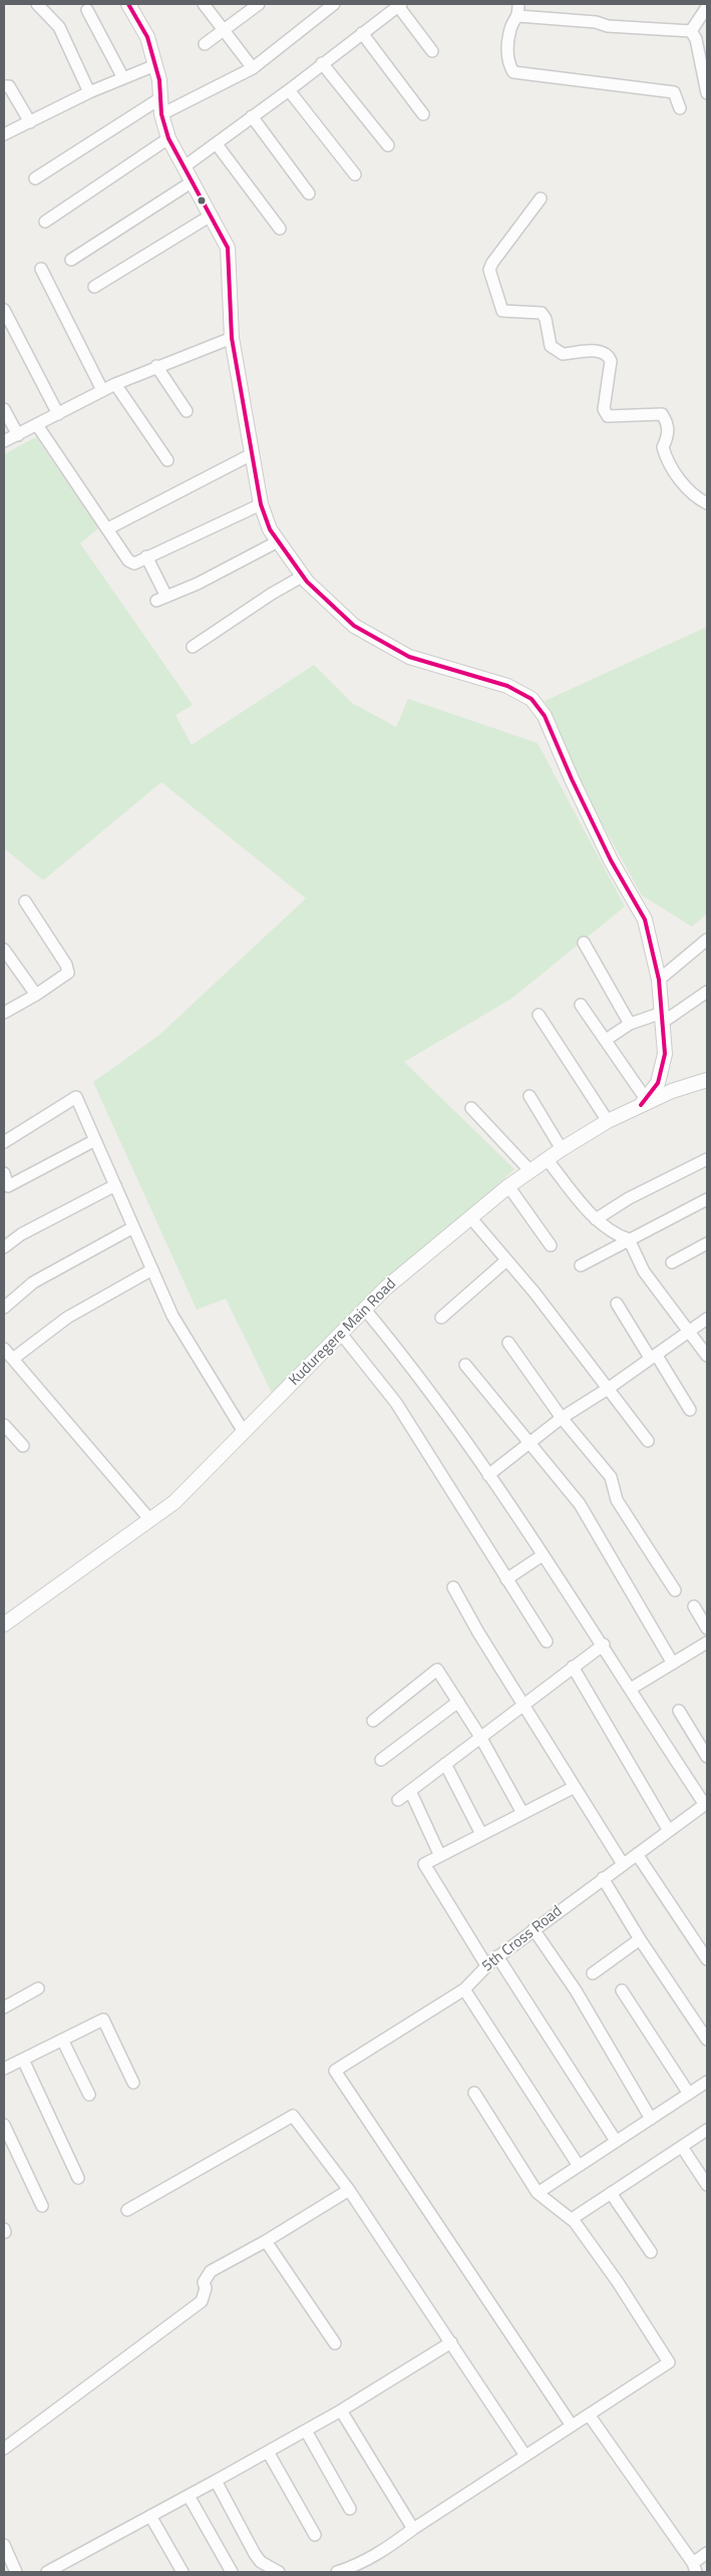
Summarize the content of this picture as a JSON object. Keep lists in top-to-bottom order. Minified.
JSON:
{"streets":{"street":["Kuduregere Main Road","5th Cross Road"]}}
